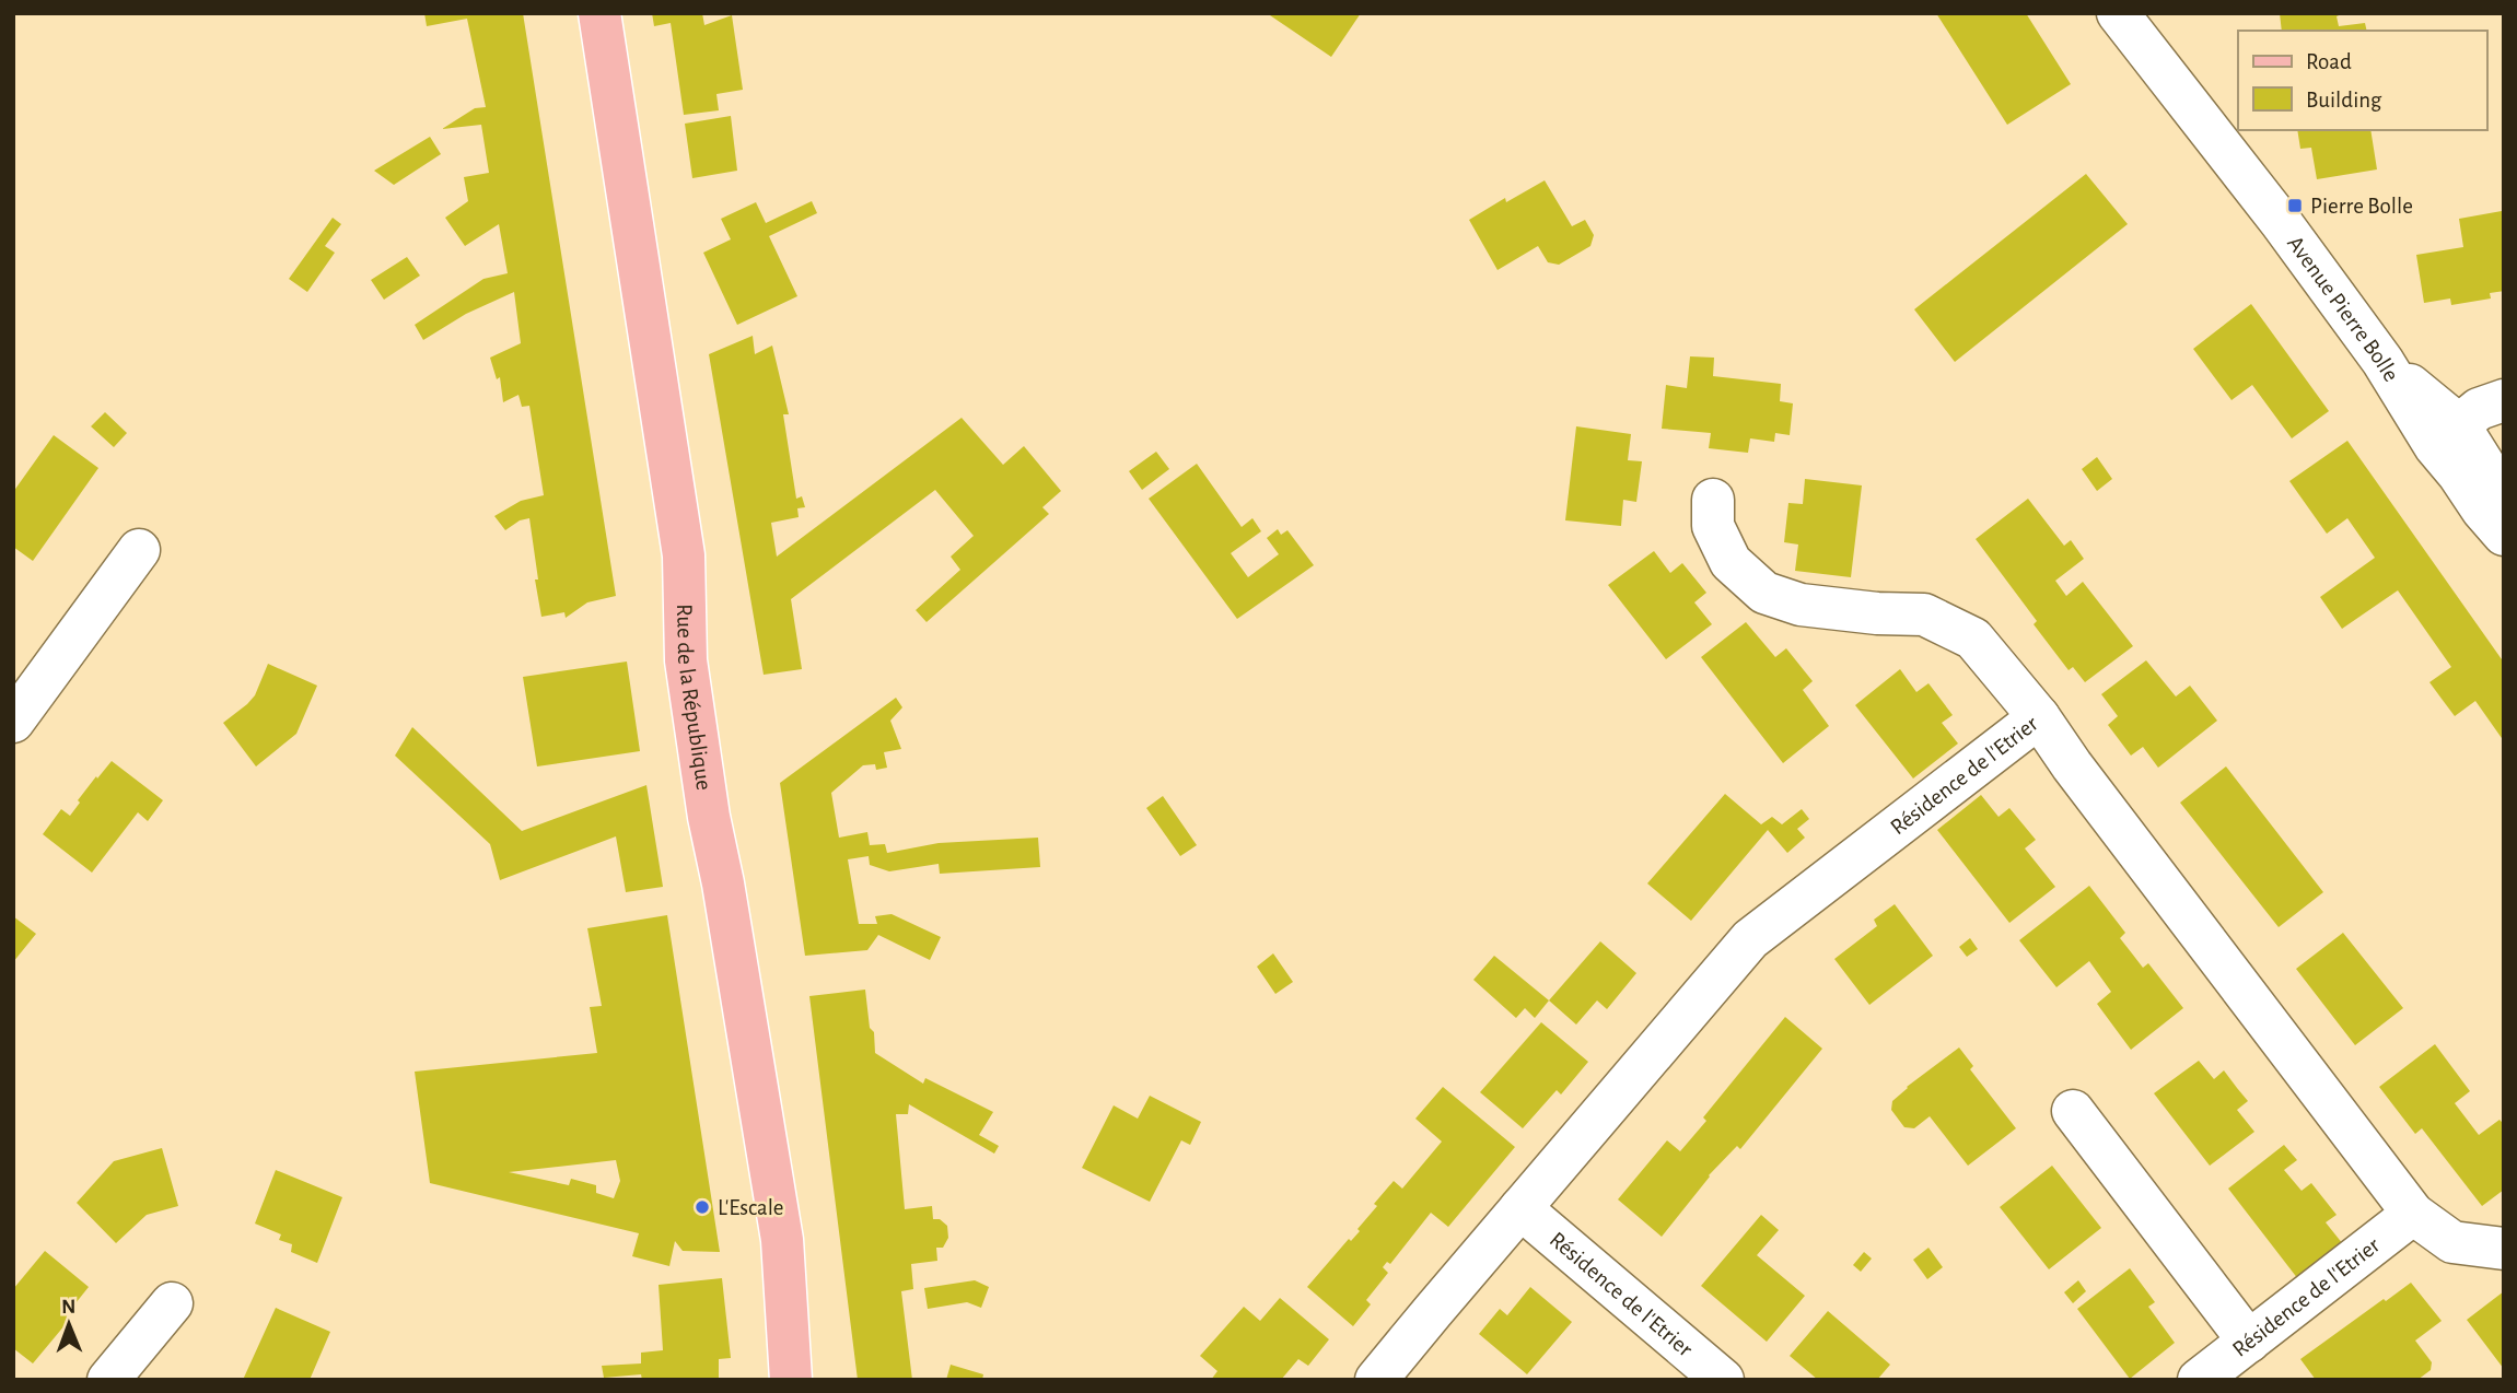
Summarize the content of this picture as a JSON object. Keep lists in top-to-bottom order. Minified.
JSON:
{"streets":{"main road":["Rue de la République"],"street":["Avenue Pierre Bolle","Résidence de l'Etrier"]},"places":{"transit":["Pierre Bolle"],"other":["L'Escale"]},"legend":["Road","Building"],"north":"top"}
